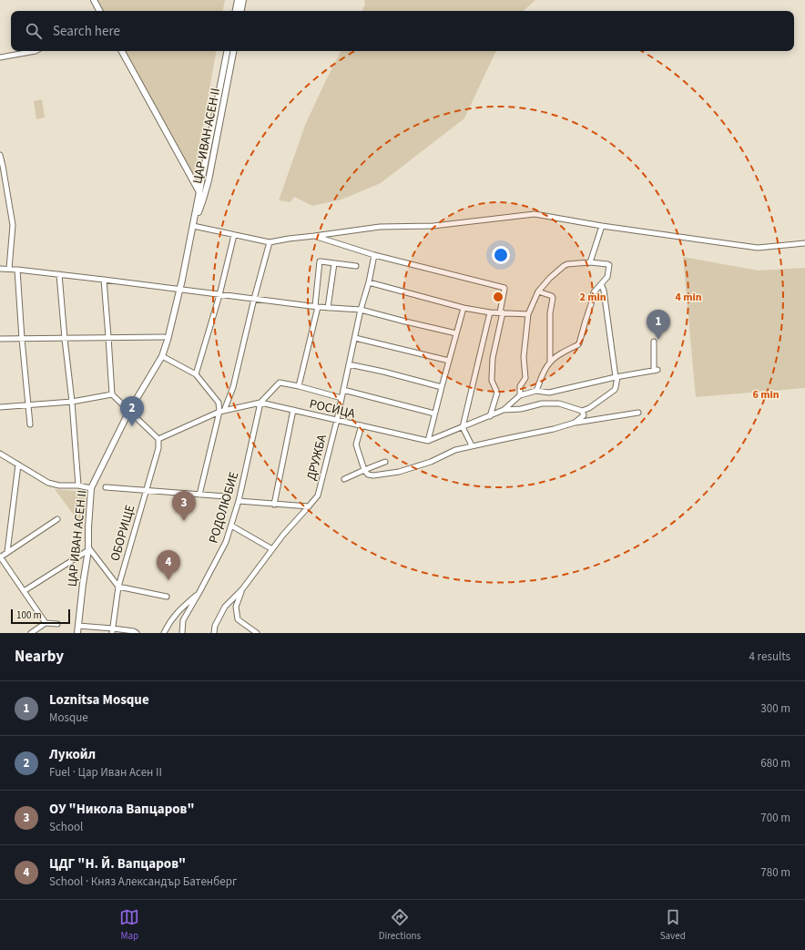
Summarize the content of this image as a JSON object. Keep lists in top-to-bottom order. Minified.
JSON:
{"streets":{"street":["ЦАР ИВАН АСЕН II","РОСИЦА","ДРУЖБА","РОДОЛЮБИЕ","ОБОРИЩЕ"]},"crossings":[["РОСИЦА","ДРУЖБА"],["РОСИЦА","РОДОЛЮБИЕ"],["РОСИЦА","ОБОРИЩЕ"]],"scale_bar":"100 m","page":{"search":"Search here","pins":["1","2","3","4"],"scale":"100 m","heading":["Nearby","4 results"],"list":[{"mark":"1","name":"Loznitsa Mosque","note":"Mosque","value":"300 m"},{"mark":"2","name":"Лукойл","note":"Fuel · Цар Иван Асен II","value":"680 m"},{"mark":"3","name":"ОУ \"Никола Вапцаров\"","note":"School","value":"700 m"},{"mark":"4","name":"ЦДГ \"Н. Й. Вапцаров\"","note":"School · Княз Александър Батенберг","value":"780 m"}],"nav":["Map","Directions","Saved"]},"rings":["2 min","4 min","6 min"]}
